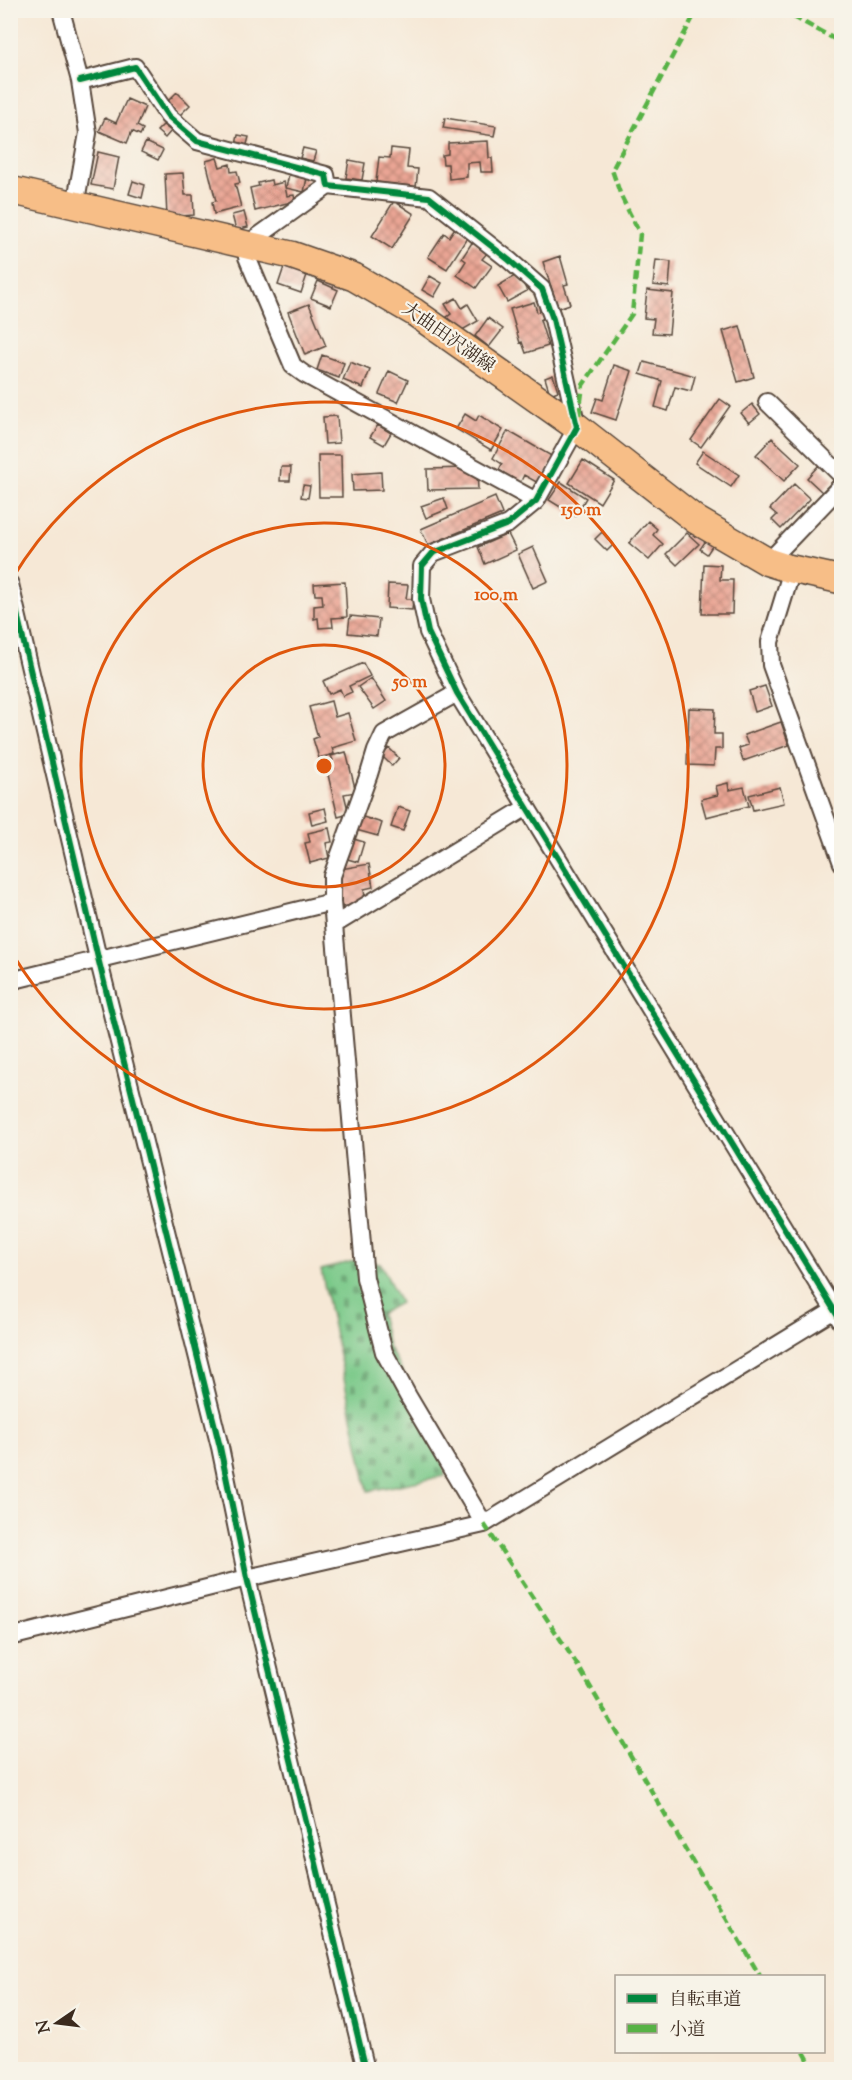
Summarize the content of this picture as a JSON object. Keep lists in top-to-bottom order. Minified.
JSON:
{"streets":{"main road":["大曲田沢湖線"]},"legend":["自転車道","小道"],"north":"left","rings":["150 m","100 m","50 m"]}
